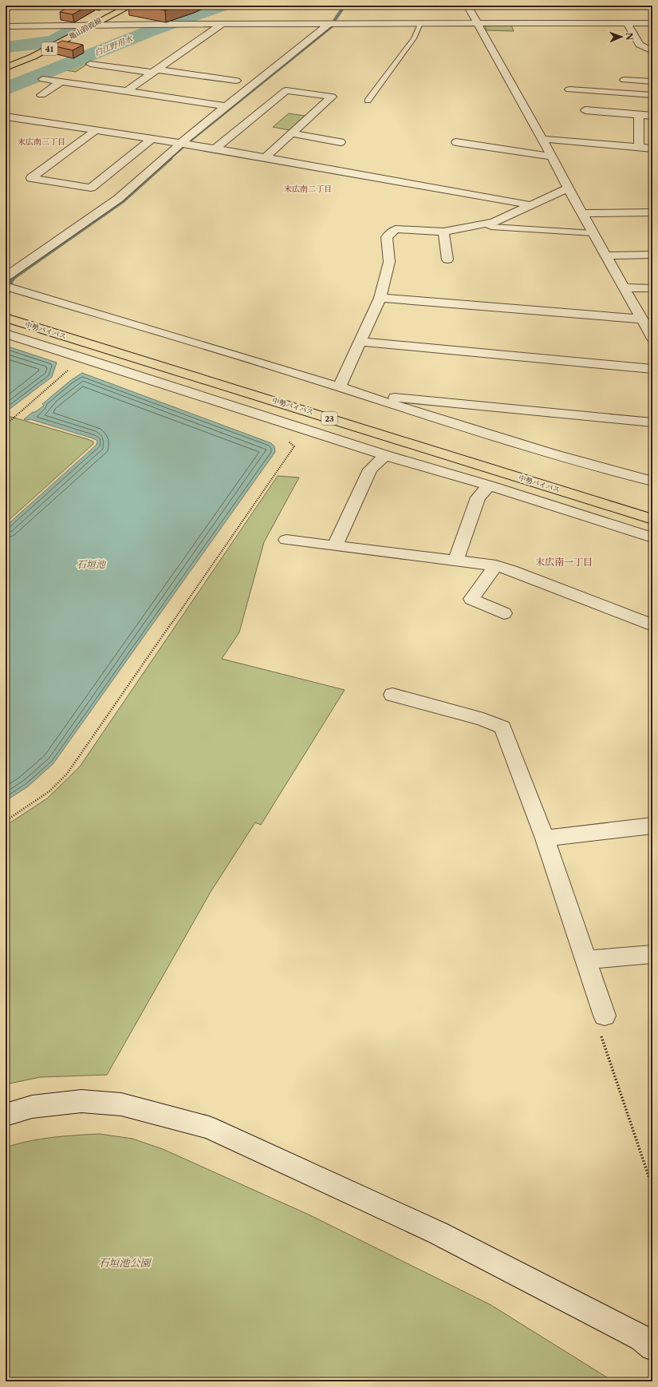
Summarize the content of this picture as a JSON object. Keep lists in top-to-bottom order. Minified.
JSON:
{"streets":{"main road":["亀山鈴鹿線","41","中勢バイパス","23"]},"districts":["末広南三丁目","末広南二丁目","末広南一丁目"],"water":["白江野用水","石垣池"],"parks":["石垣池公園"],"north":"right"}
